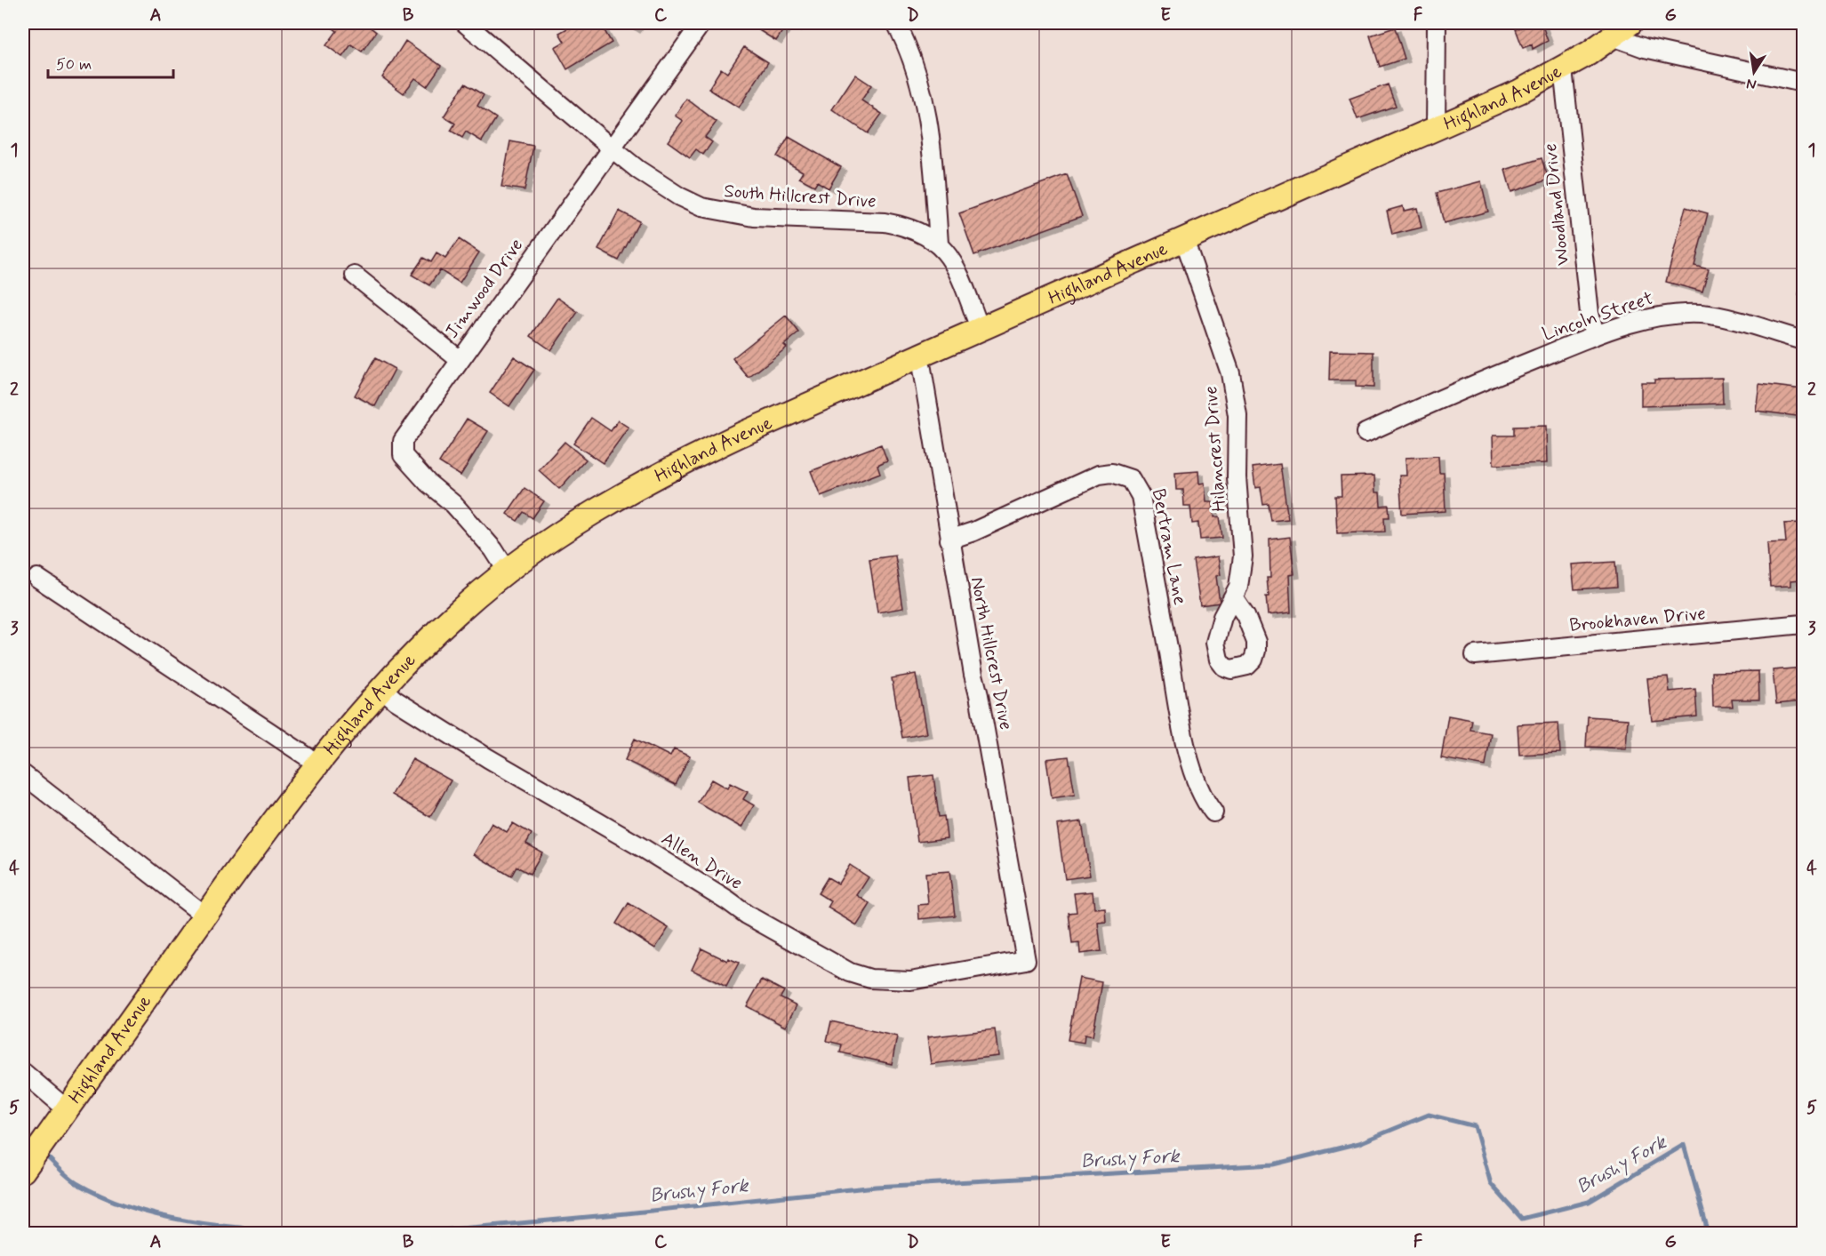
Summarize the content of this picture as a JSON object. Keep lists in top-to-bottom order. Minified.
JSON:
{"streets":{"main road":["Highland Avenue"],"street":["South Hillcrest Drive","Woodland Drive","Jimwood Drive","Lincoln Street","Hilancrest Drive","Bertram Lane","Brookhaven Drive","North Hillcrest Drive","Allen Drive"]},"crossings":[["Highland Avenue","South Hillcrest Drive"],["Highland Avenue","Woodland Drive"],["Highland Avenue","Jimwood Drive"],["Highland Avenue","Hilancrest Drive"],["Highland Avenue","North Hillcrest Drive"],["Highland Avenue","Allen Drive"],["South Hillcrest Drive","Jimwood Drive"],["Woodland Drive","Lincoln Street"],["Bertram Lane","North Hillcrest Drive"],["North Hillcrest Drive","Allen Drive"]],"water":["Brushy Fork"],"scale_bar":"50 m","north":"bottom","grid":{"columns":["A","B","C","D","E","F","G"],"rows":["1","2","3","4","5"]}}
